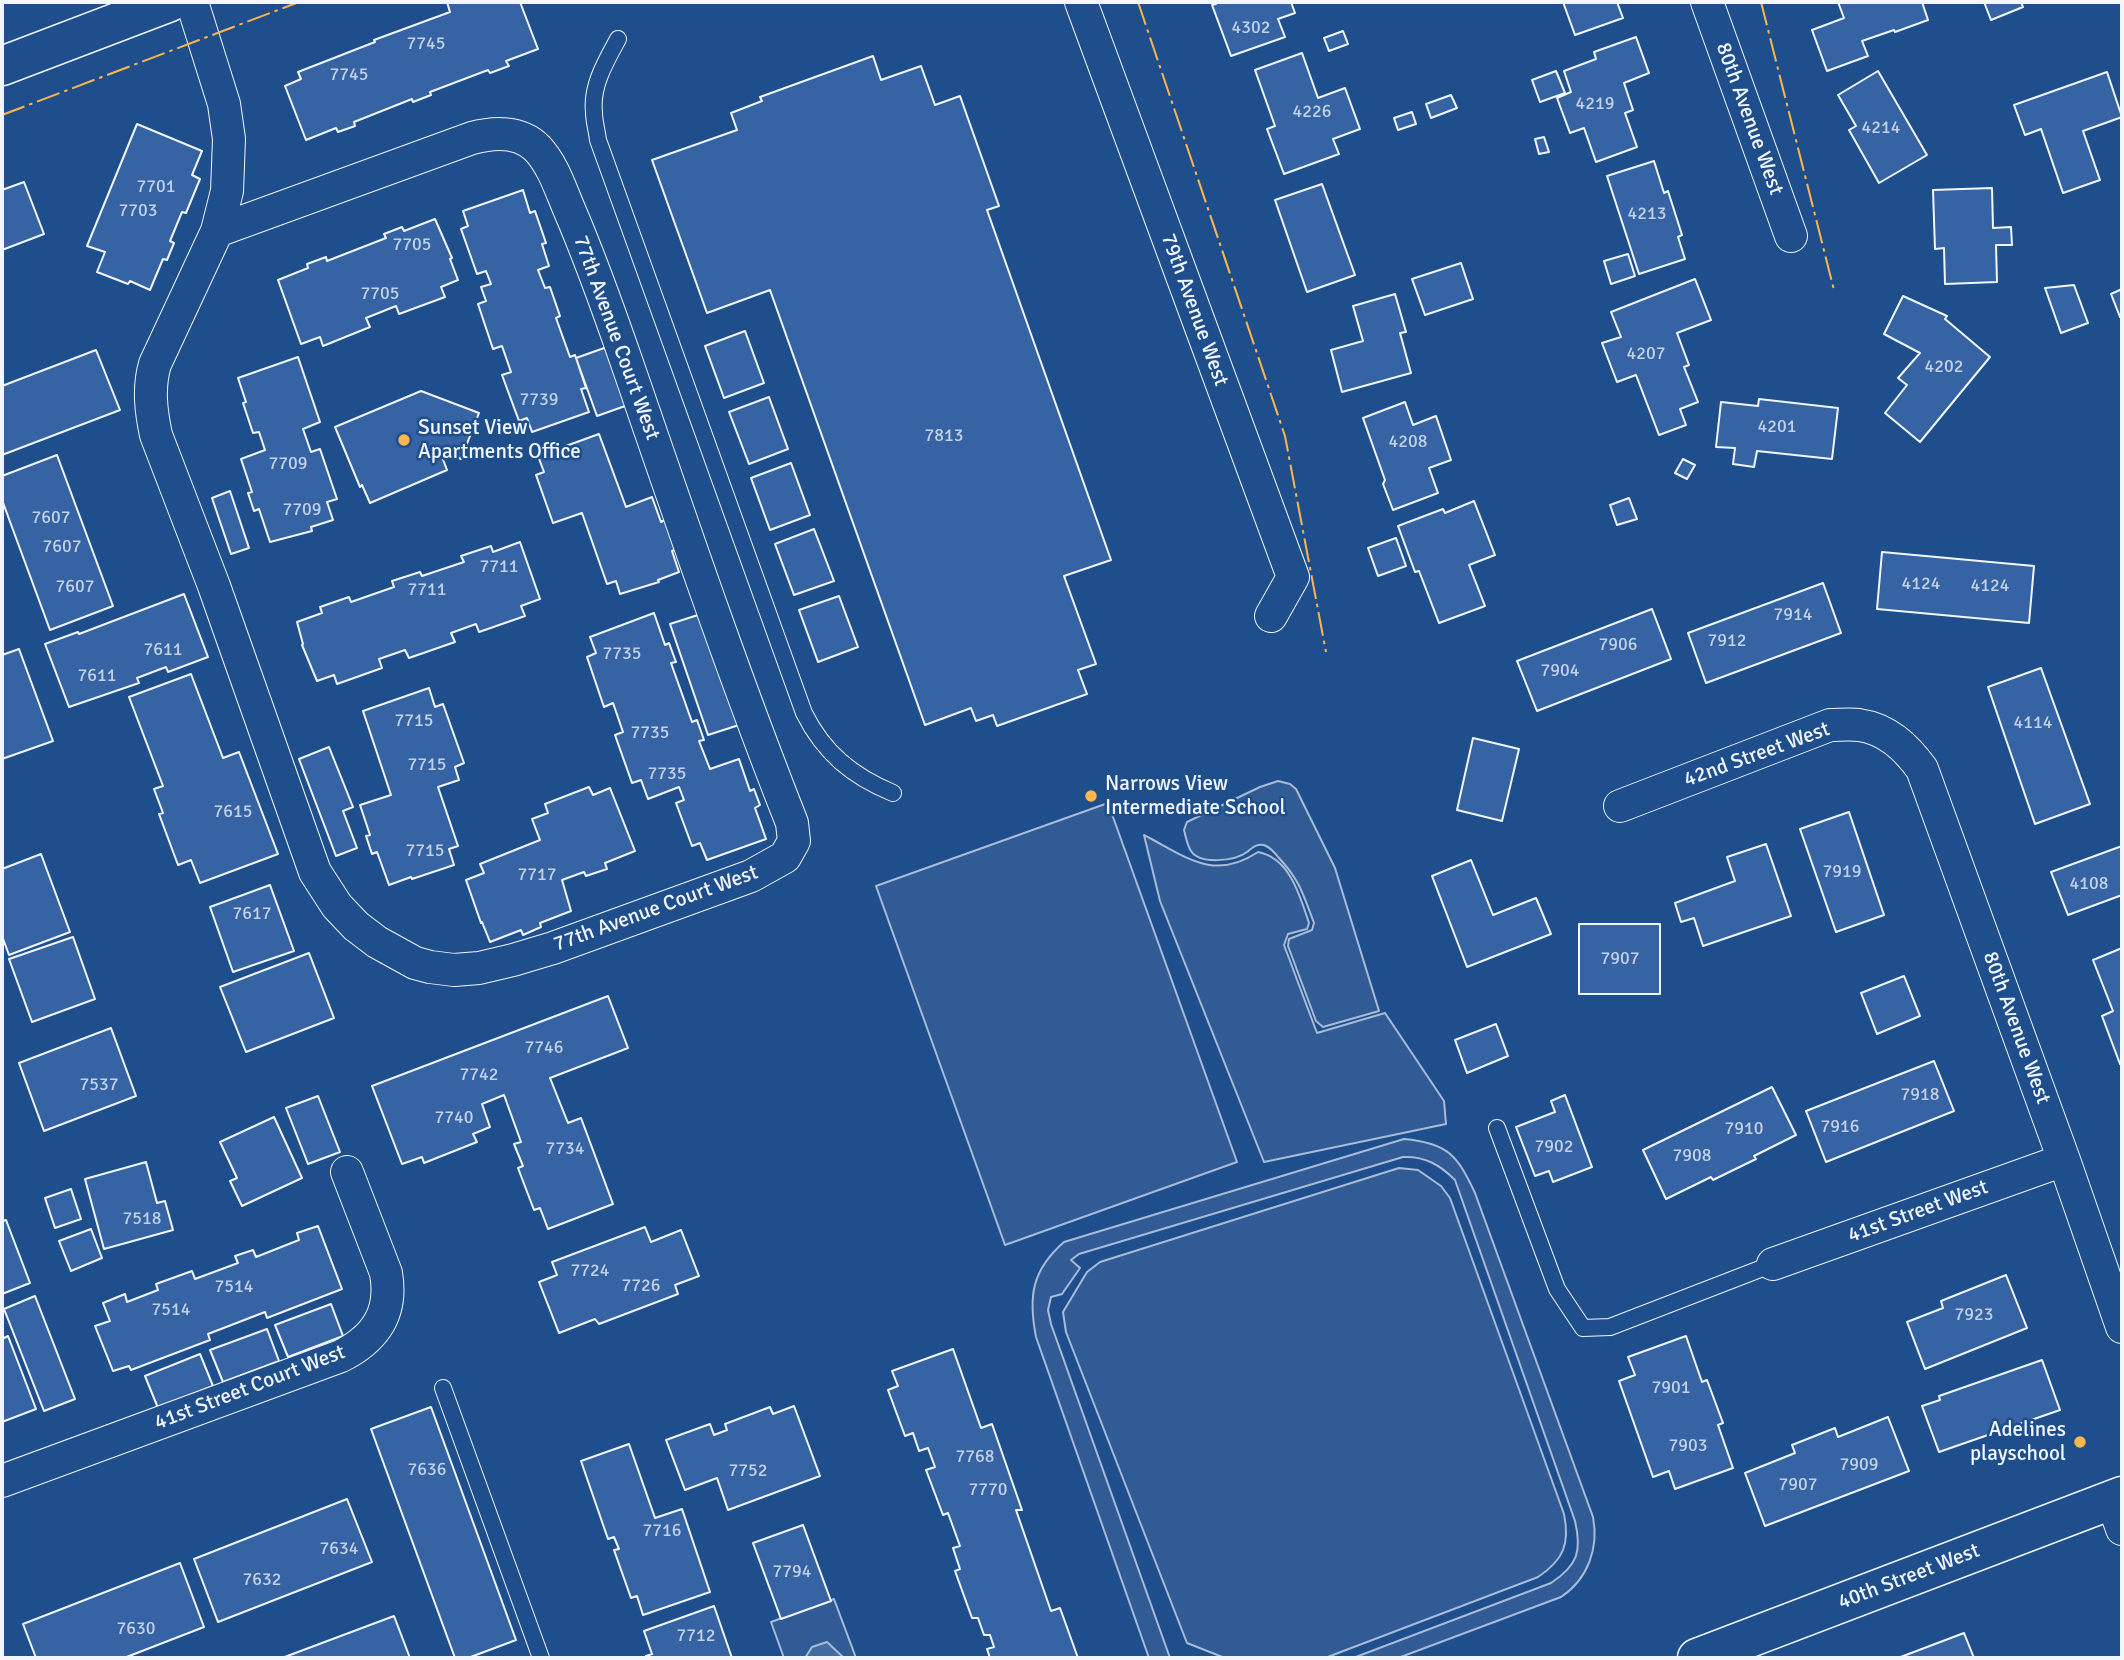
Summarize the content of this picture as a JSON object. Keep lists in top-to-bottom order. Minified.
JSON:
{"streets":{"street":["80th Avenue West","79th Avenue West","77th Avenue Court West","42nd Street West","41st Street West","41st Street Court West","40th Street West"]},"crossings":[["80th Avenue West","42nd Street West"],["80th Avenue West","41st Street West"]],"places":["Sunset View Apartments Office","Narrows View Intermediate School","Adelines playschool"],"house_numbers":["4302","7745","7745","4219","4226","4214","7701","7703","4213","7705","7705","4207","4202","7739","4201","7813","4208","7709","7709","7607","7607","7711","4124","4124","7607","7711","7914","7912","7906","7611","7735","7904","7611","7715","4114","7735","7715","7735","7615","7715","7919","7717","4108","7617","7907","7746","7742","7537","7918","7740","7916","7910","7902","7734","7908","7518","7724","7726","7514","7514","7923","7901","7903","7768","7909","7636","7752","7907","7770","7716","7634","7794","7632","7630","7712"]}
